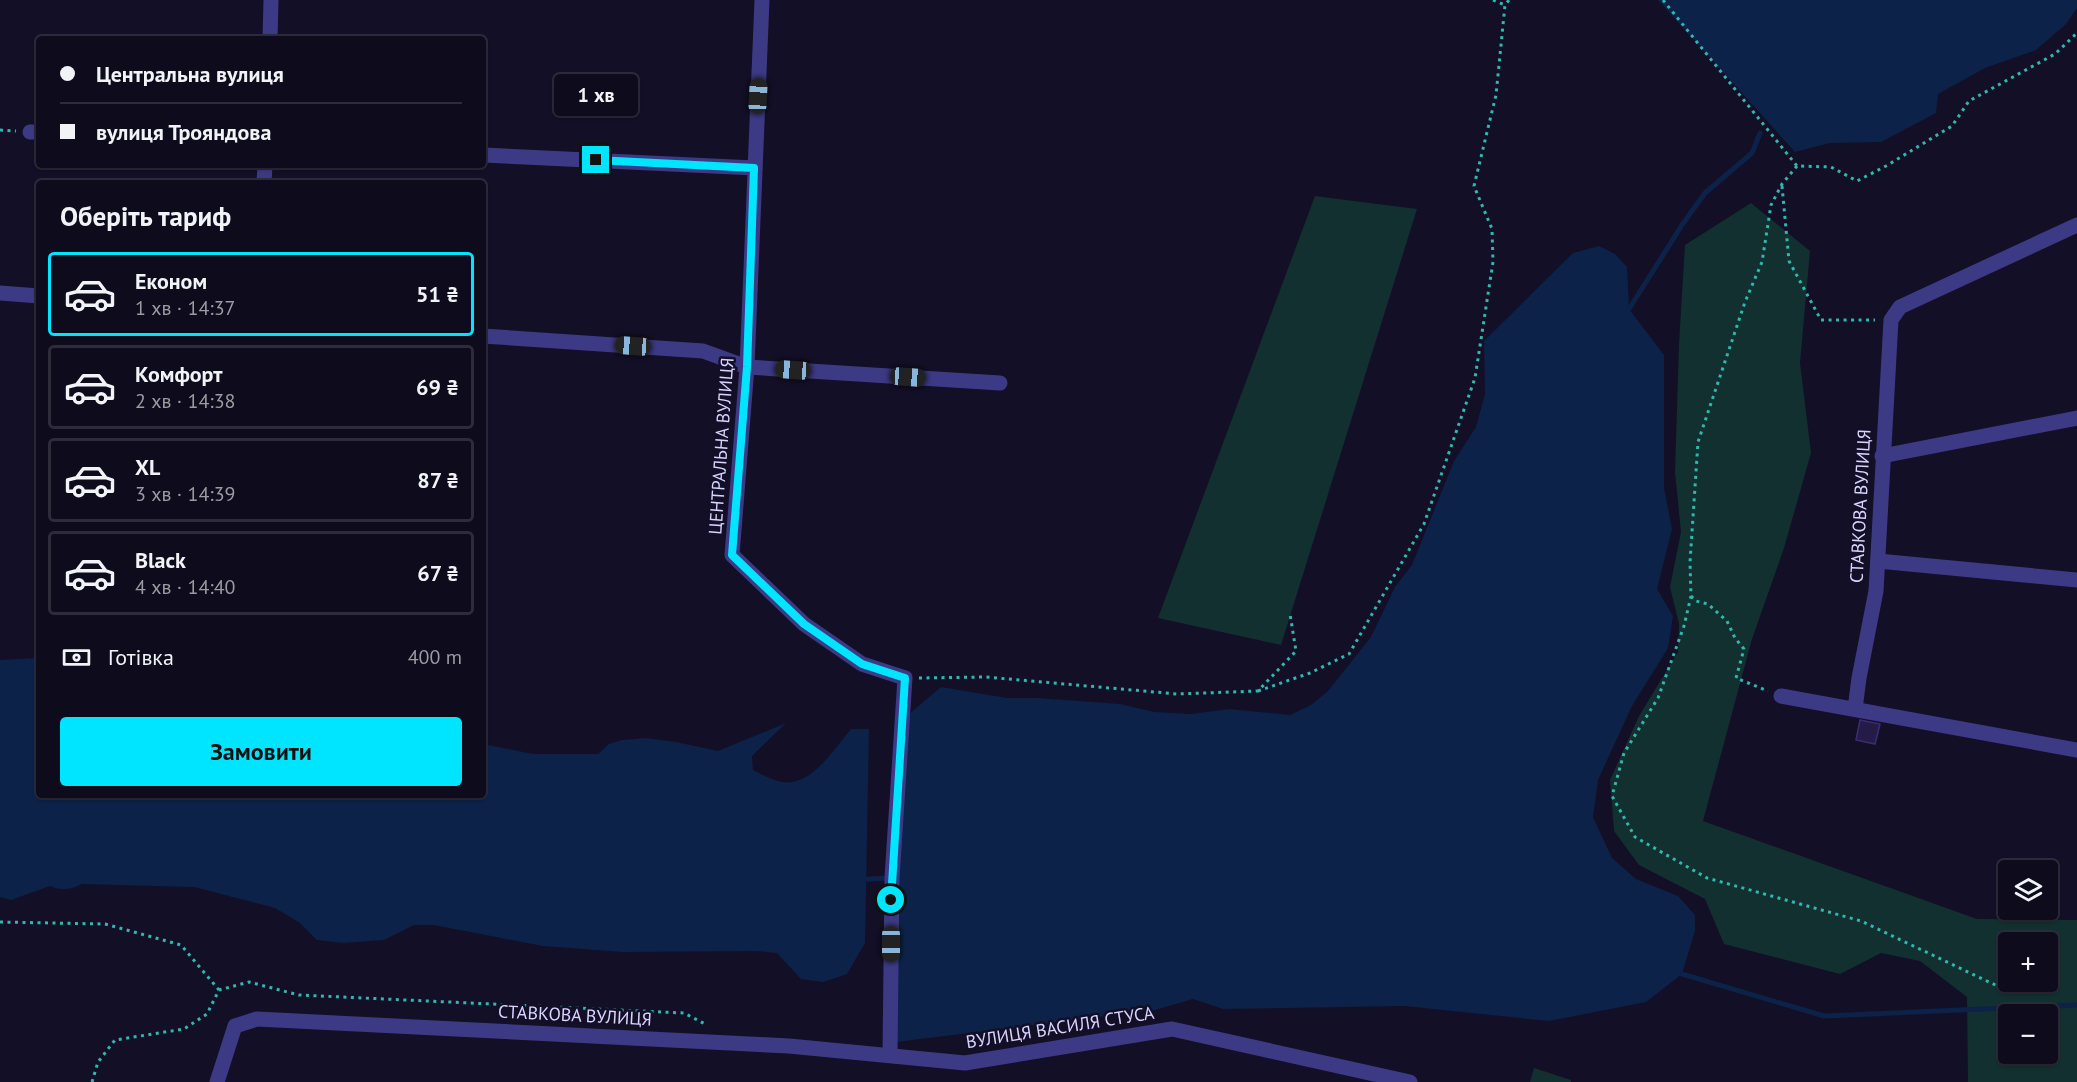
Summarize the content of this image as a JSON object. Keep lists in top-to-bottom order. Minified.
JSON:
{"streets":{"street":["ЦЕНТРАЛЬНА ВУЛИЦЯ","СТАВКОВА ВУЛИЦЯ","ВУЛИЦЯ ВАСИЛЯ СТУСА"]},"crossings":[["СТАВКОВА ВУЛИЦЯ","ВУЛИЦЯ ВАСИЛЯ СТУСА"]],"page":{"banner":["Центральна вулиця","вулиця Трояндова"],"bubble":"1 хв","heading":"Оберіть тариф","list":[{"name":"Економ","note":"1 хв · 14:37","value":"51 ₴"},{"name":"Комфорт","note":"2 хв · 14:38","value":"69 ₴"},{"name":"XL","note":"3 хв · 14:39","value":"87 ₴"},{"name":"Black","note":"4 хв · 14:40","value":"67 ₴"}],"pay":["Готівка","400 m"],"buttons":"Замовити","map_buttons":["+","−"]}}
